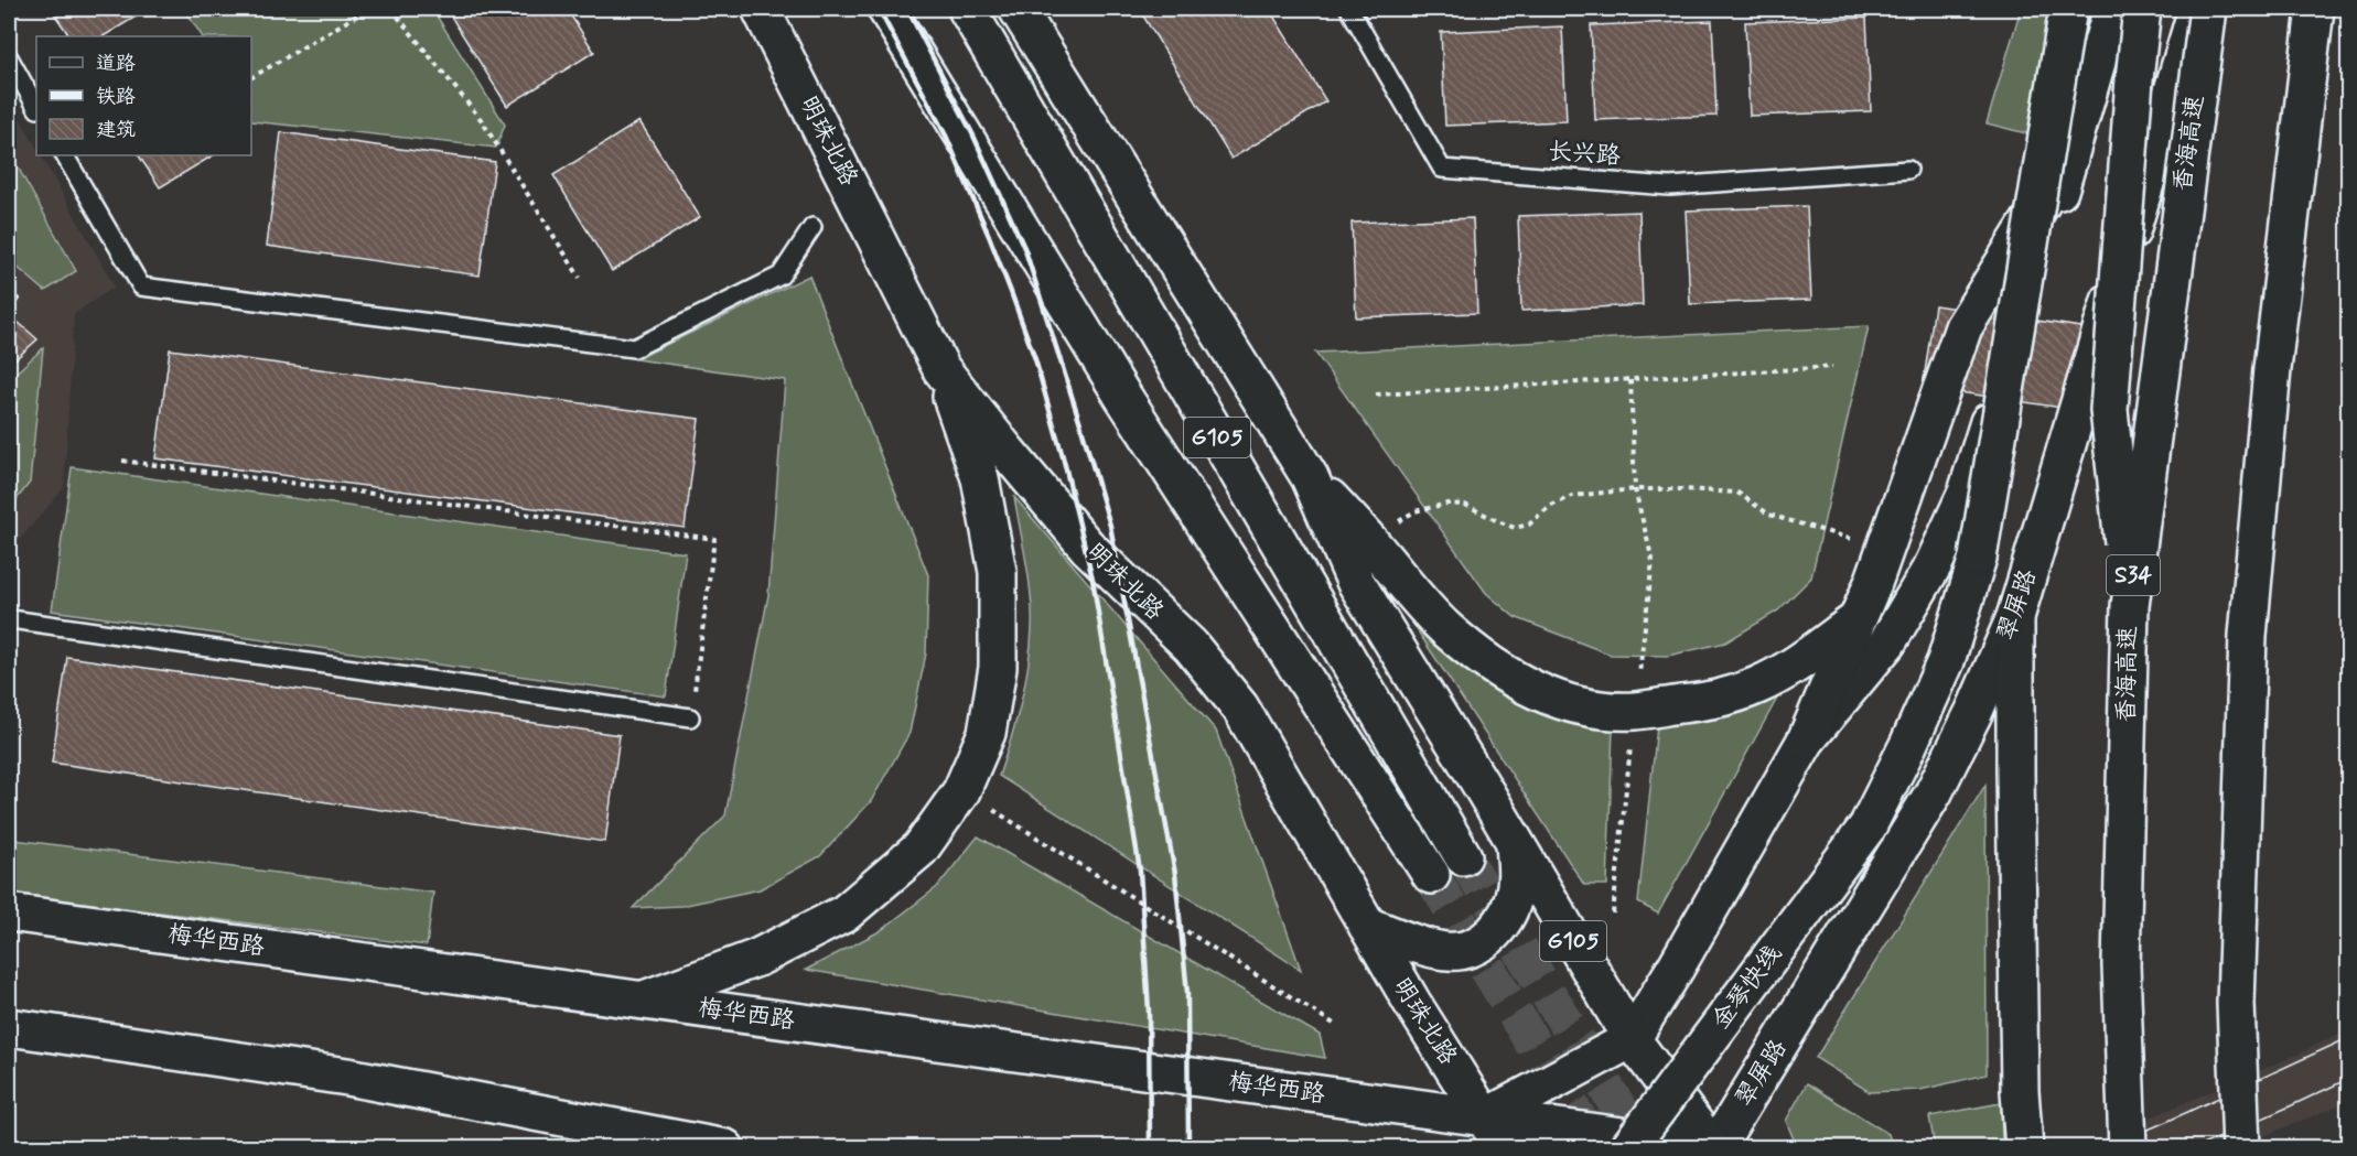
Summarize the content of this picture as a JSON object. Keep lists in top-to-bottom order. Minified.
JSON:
{"streets":{"main road":["明珠北路","香海高速","G105","S34","翠屏路","梅华西路","金琴快线"],"lane":["长兴路"]},"crossings":[["明珠北路","梅华西路"],["G105","翠屏路"]],"legend":["道路","铁路","建筑"]}
